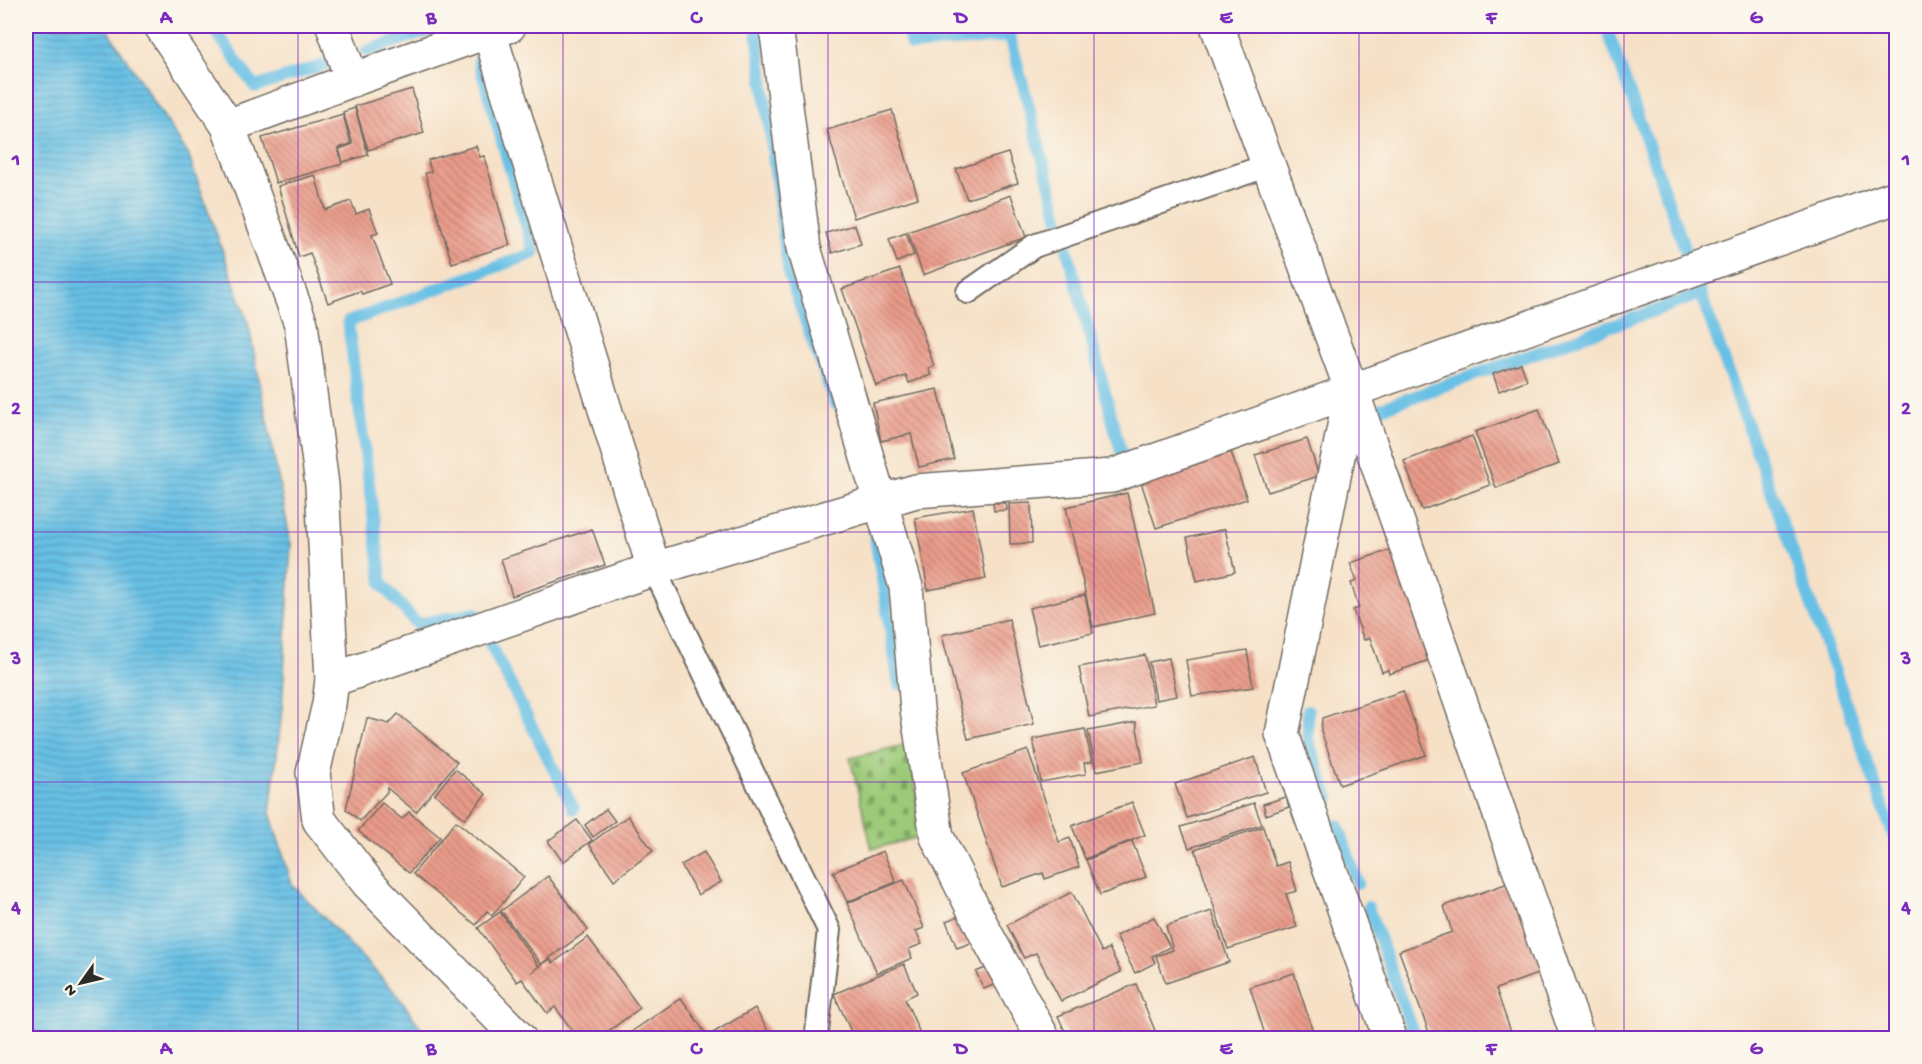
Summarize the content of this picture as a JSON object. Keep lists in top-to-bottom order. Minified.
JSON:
{"north":"bottom left","grid":{"columns":["A","B","C","D","E","F","G"],"rows":["1","2","3","4"]}}
